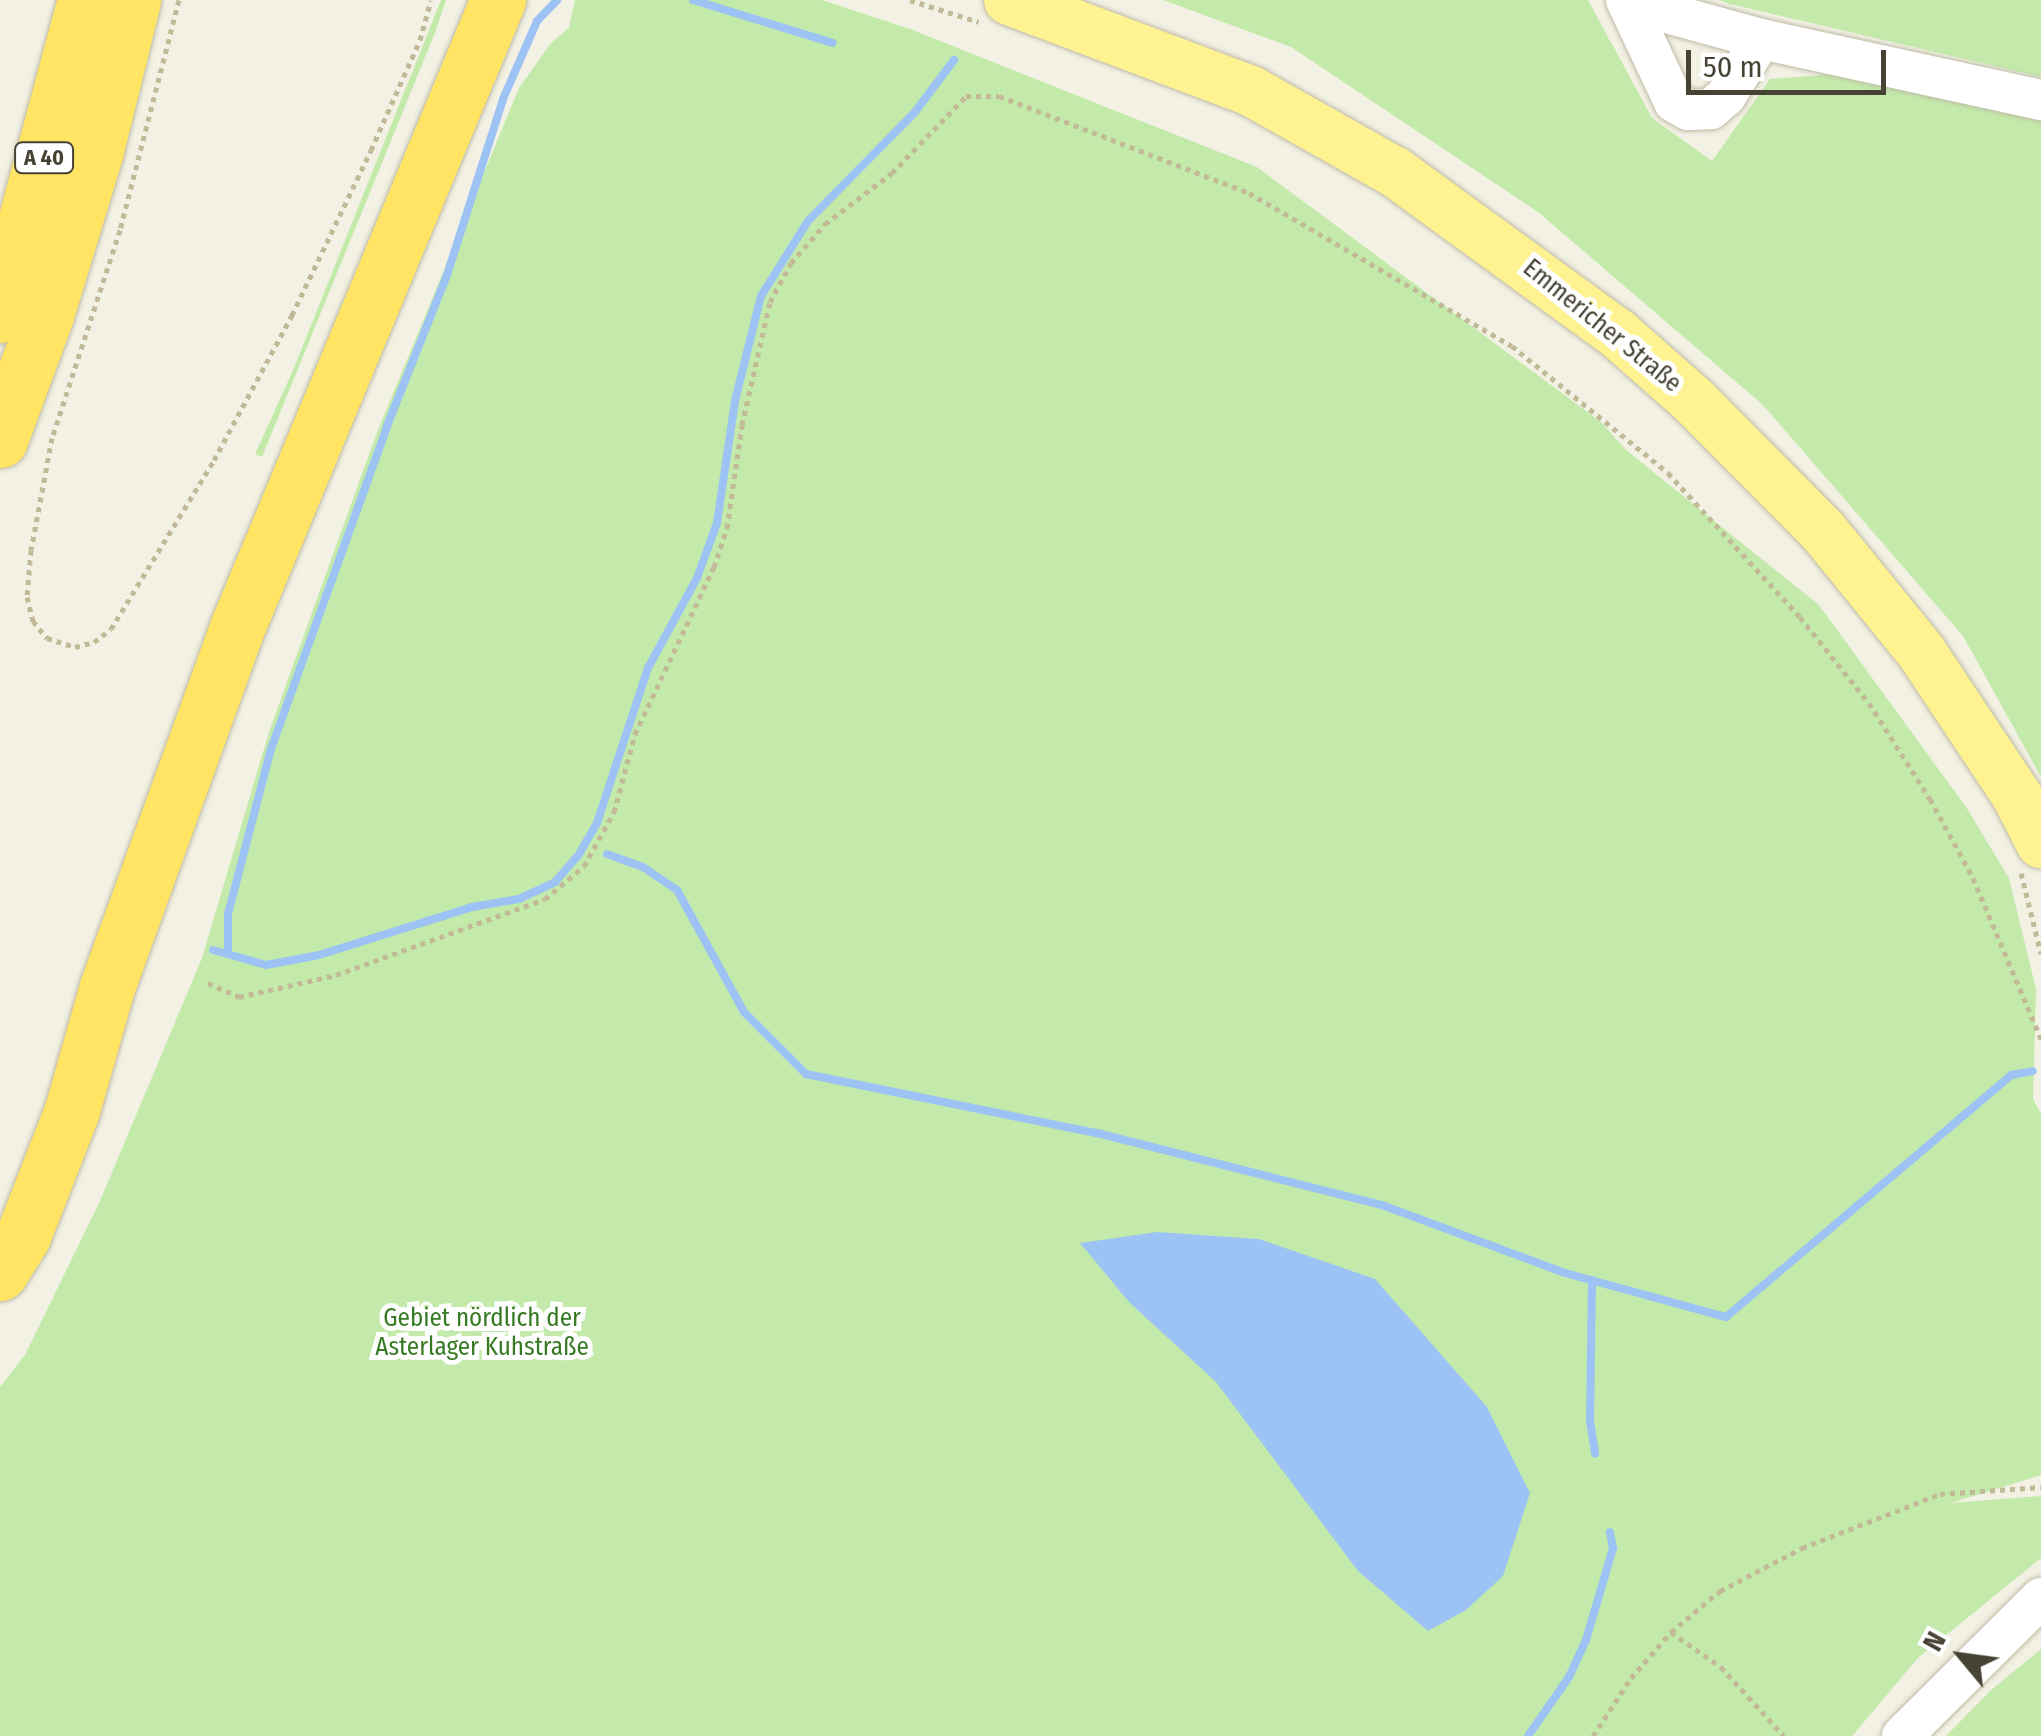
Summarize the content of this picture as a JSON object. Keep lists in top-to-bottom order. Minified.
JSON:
{"streets":{"highway":["A 40"],"main road":["Emmericher Straße"]},"parks":["Gebiet nördlich der Asterlager Kuhstraße"],"scale_bar":"50 m","north":"top left"}
